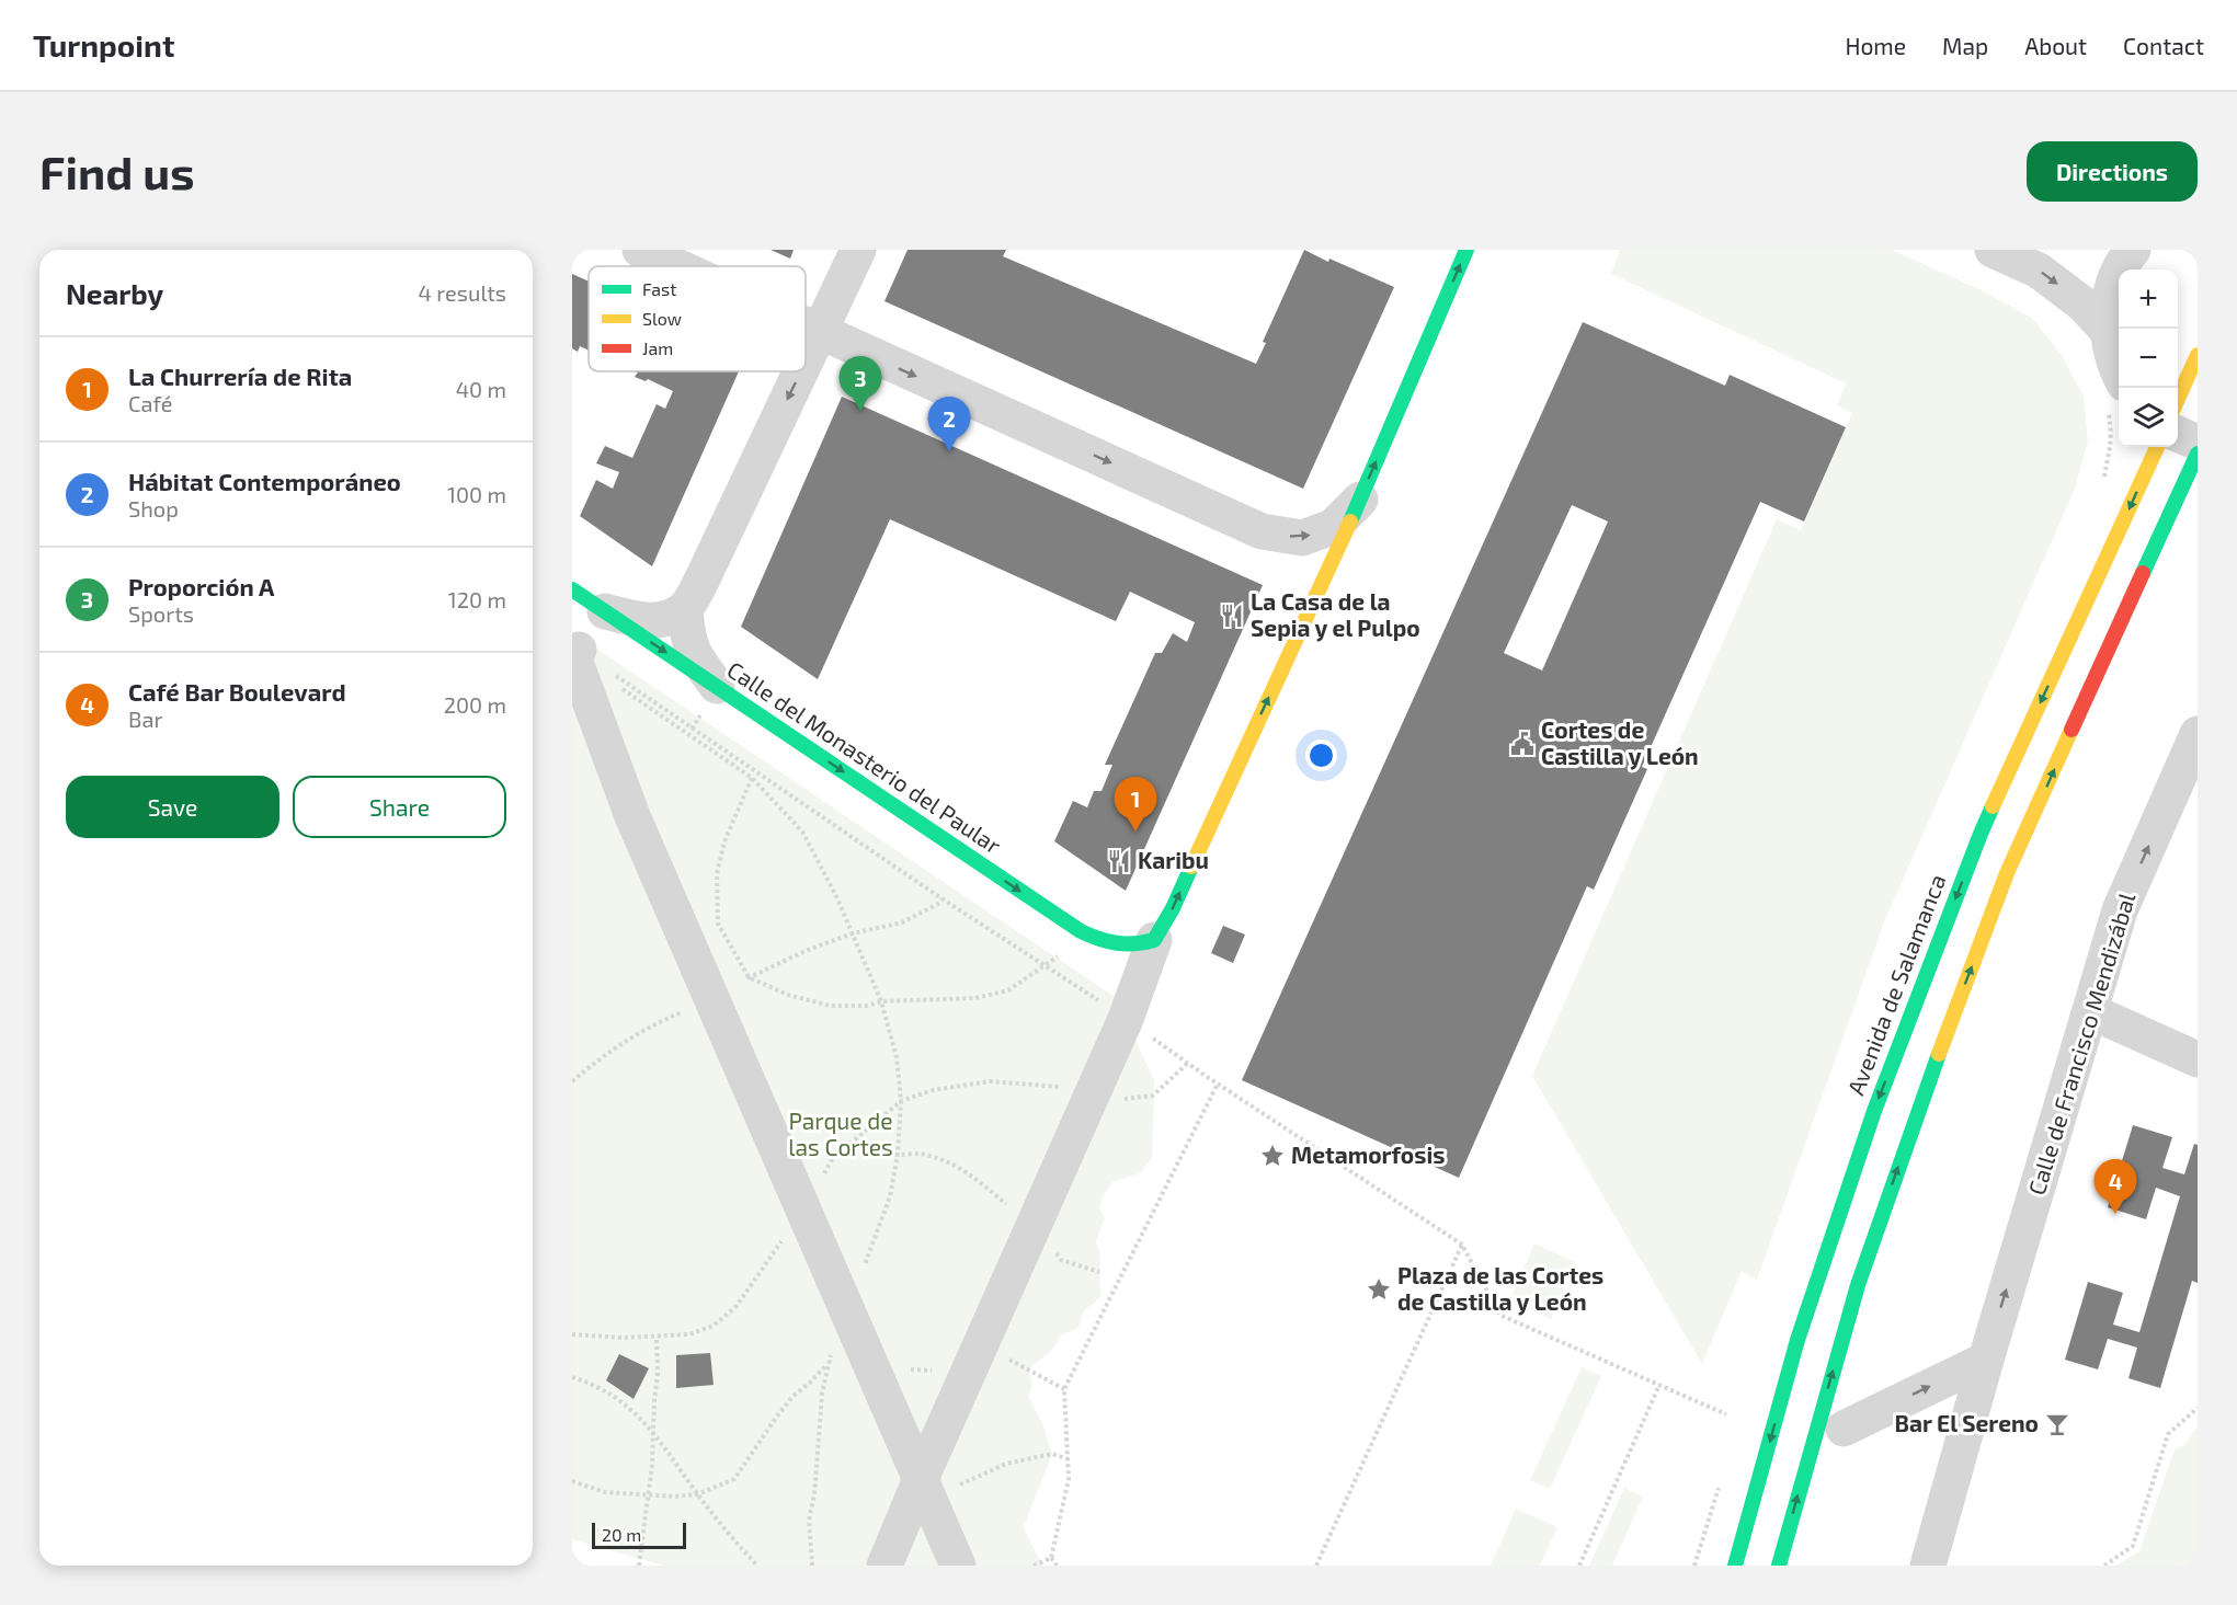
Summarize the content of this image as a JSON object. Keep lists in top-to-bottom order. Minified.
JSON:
{"streets":{"main road":["Calle del Monasterio del Paular","Avenida de Salamanca"],"street":["Calle de Francisco Mendizábal"]},"one_way":["Calle del Monasterio del Paular","Calle de Francisco Mendizábal"],"parks":["Parque de las Cortes"],"places":{"restaurant":["La Casa de la Sepia y el Pulpo","Karibu"],"public building":["Cortes de Castilla y León"],"place":["Metamorfosis","Plaza de las Cortes de Castilla y León"],"bar":["Bar El Sereno"]},"legend":["Fast","Slow","Jam"],"scale_bar":"20 m","page":{"header":"Turnpoint","nav":["Home","Map","About","Contact"],"buttons":["Directions",["Save","Share"]],"title":"Find us","heading":["Nearby","4 results"],"map_buttons":["+","−"],"list":[{"mark":"1","name":"La Churrería de Rita","note":"Café","value":"40 m"},{"mark":"2","name":"Hábitat Contemporáneo","note":"Shop","value":"100 m"},{"mark":"3","name":"Proporción A","note":"Sports","value":"120 m"},{"mark":"4","name":"Café Bar Boulevard","note":"Bar","value":"200 m"}],"pins":["3","2","1","4"],"scale":"20 m"}}
